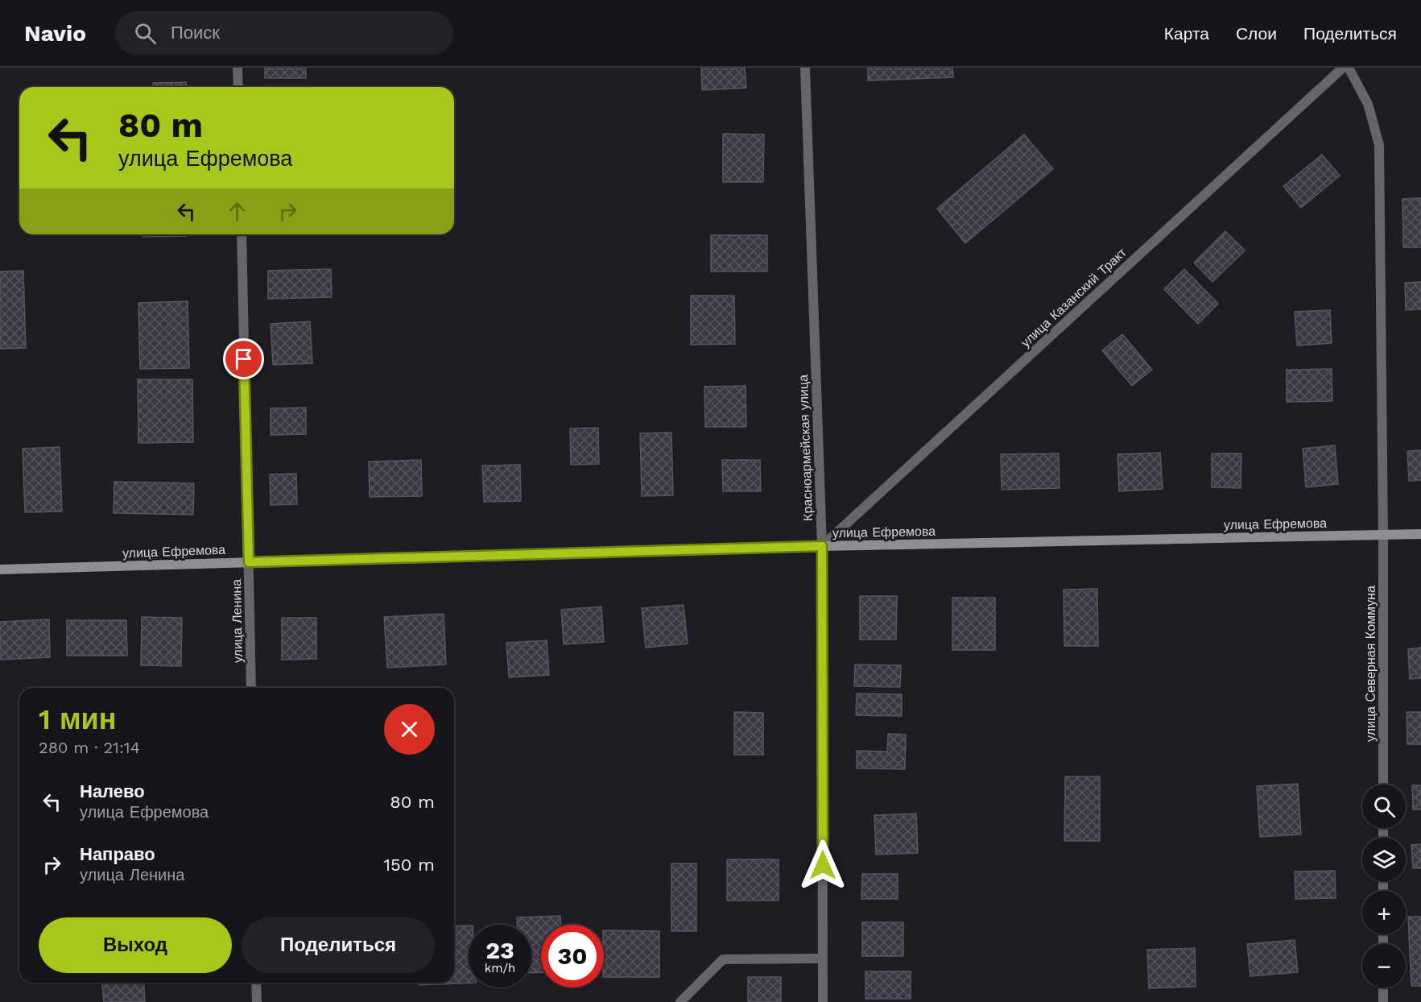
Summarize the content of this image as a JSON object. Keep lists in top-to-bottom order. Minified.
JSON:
{"streets":{"street":["улица Казанский Тракт","Красноармейская улица","улица Ефремова","улица Ленина","улица Северная Коммуна"]},"crossings":[["улица Казанский Тракт","Красноармейская улица"],["улица Казанский Тракт","улица Ефремова"],["Красноармейская улица","улица Ефремова"],["улица Ефремова","улица Ленина"],["улица Ефремова","улица Северная Коммуна"]],"page":{"header":"Navio","search":"Поиск","nav":["Карта","Слои","Поделиться"],"turn":["80 m","улица Ефремова"],"heading":["1 мин","280 m · 21:14"],"list":[{"name":"Налево","note":"улица Ефремова","value":"80 m"},{"name":"Направо","note":"улица Ленина","value":"150 m"}],"map_buttons":["+","−"],"buttons":["Выход","Поделиться"],"speed":"23 km/h","limit":"30"}}
